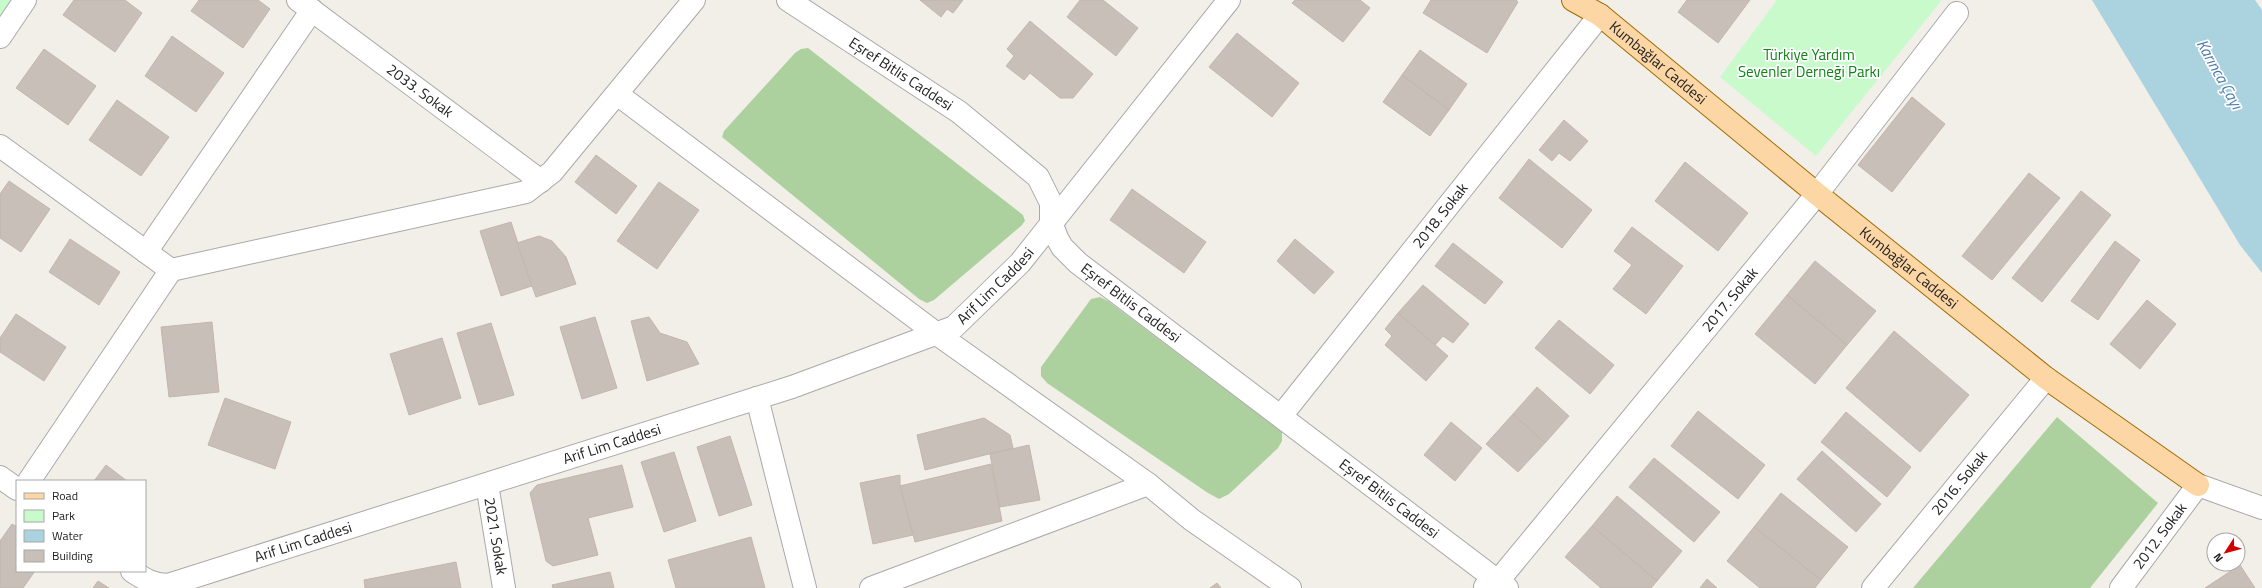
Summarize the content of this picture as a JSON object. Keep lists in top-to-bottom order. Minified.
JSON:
{"streets":{"main road":["Kumbağlar Caddesi"],"street":["Eşref Bitlis Caddesi","2033. Sokak","2018. Sokak","Arif Lim Caddesi","2017. Sokak","2016. Sokak","2021. Sokak","2012. Sokak"]},"crossings":[["Kumbağlar Caddesi","2018. Sokak"],["Kumbağlar Caddesi","2017. Sokak"],["Kumbağlar Caddesi","2016. Sokak"],["Kumbağlar Caddesi","2012. Sokak"],["Eşref Bitlis Caddesi","2018. Sokak"],["Eşref Bitlis Caddesi","Arif Lim Caddesi"],["Eşref Bitlis Caddesi","2017. Sokak"],["Arif Lim Caddesi","2021. Sokak"]],"water":["Karınca Çayı"],"parks":["Türkiye Yardım Sevenler Derneği Parkı"],"legend":["Road","Park","Water","Building"],"north":"bottom left"}
